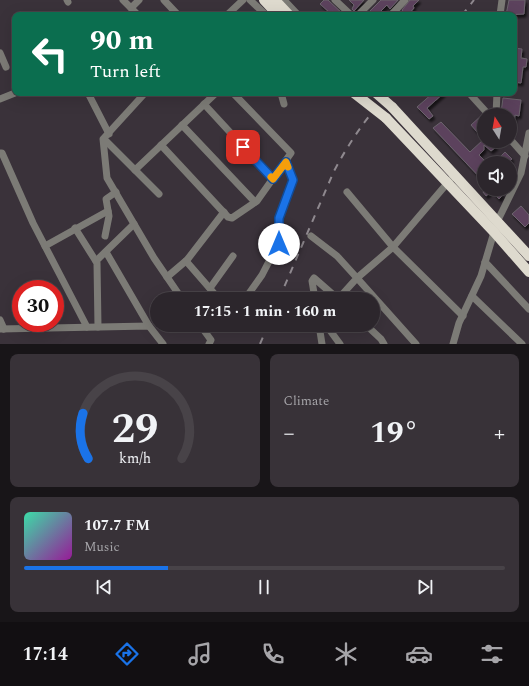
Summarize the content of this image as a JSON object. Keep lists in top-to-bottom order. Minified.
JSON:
{"north":"top","page":{"turn":["90 m","Turn left"],"limit":"30","trip":"17:15 · 1 min · 160 m","tile":"Climate","heat":["−","19°","+"],"song":["107.7 FM","Music"],"tabs":"17:14","gauge":["29","km/h"]}}
